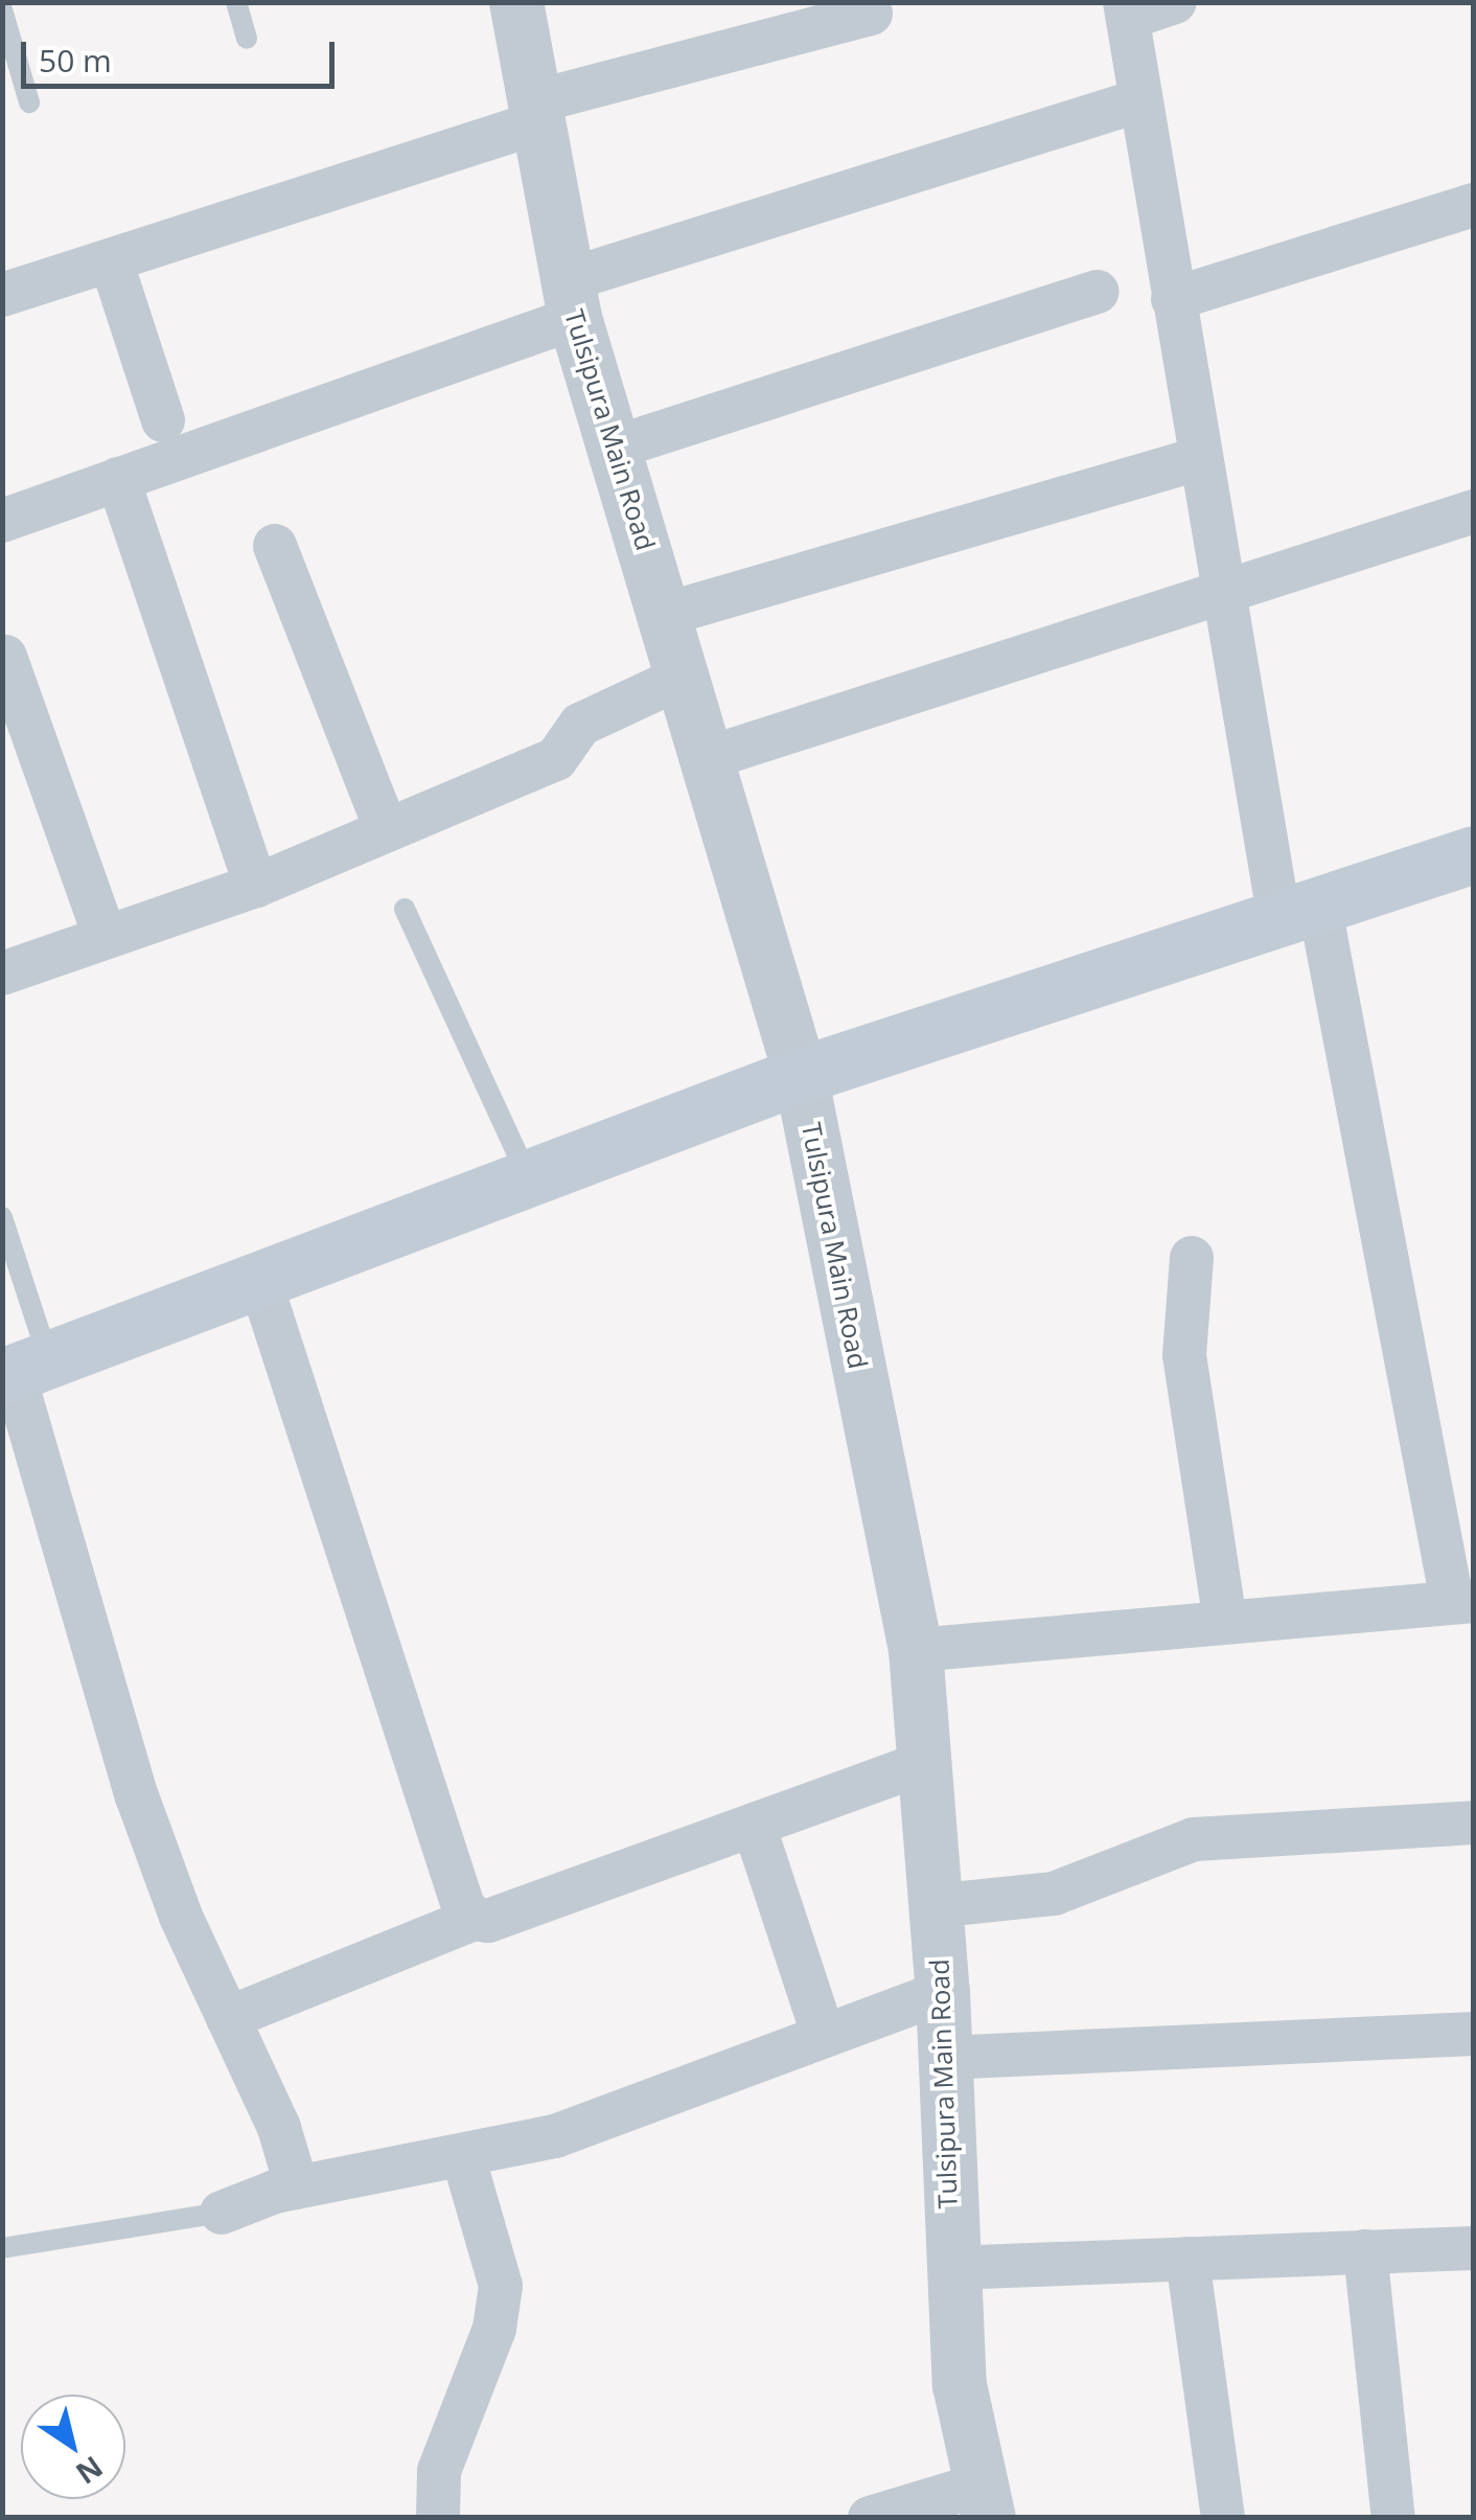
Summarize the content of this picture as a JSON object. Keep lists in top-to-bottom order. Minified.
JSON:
{"streets":{"street":["Tulsipura Main Road"]},"scale_bar":"50 m","north":"bottom right"}
